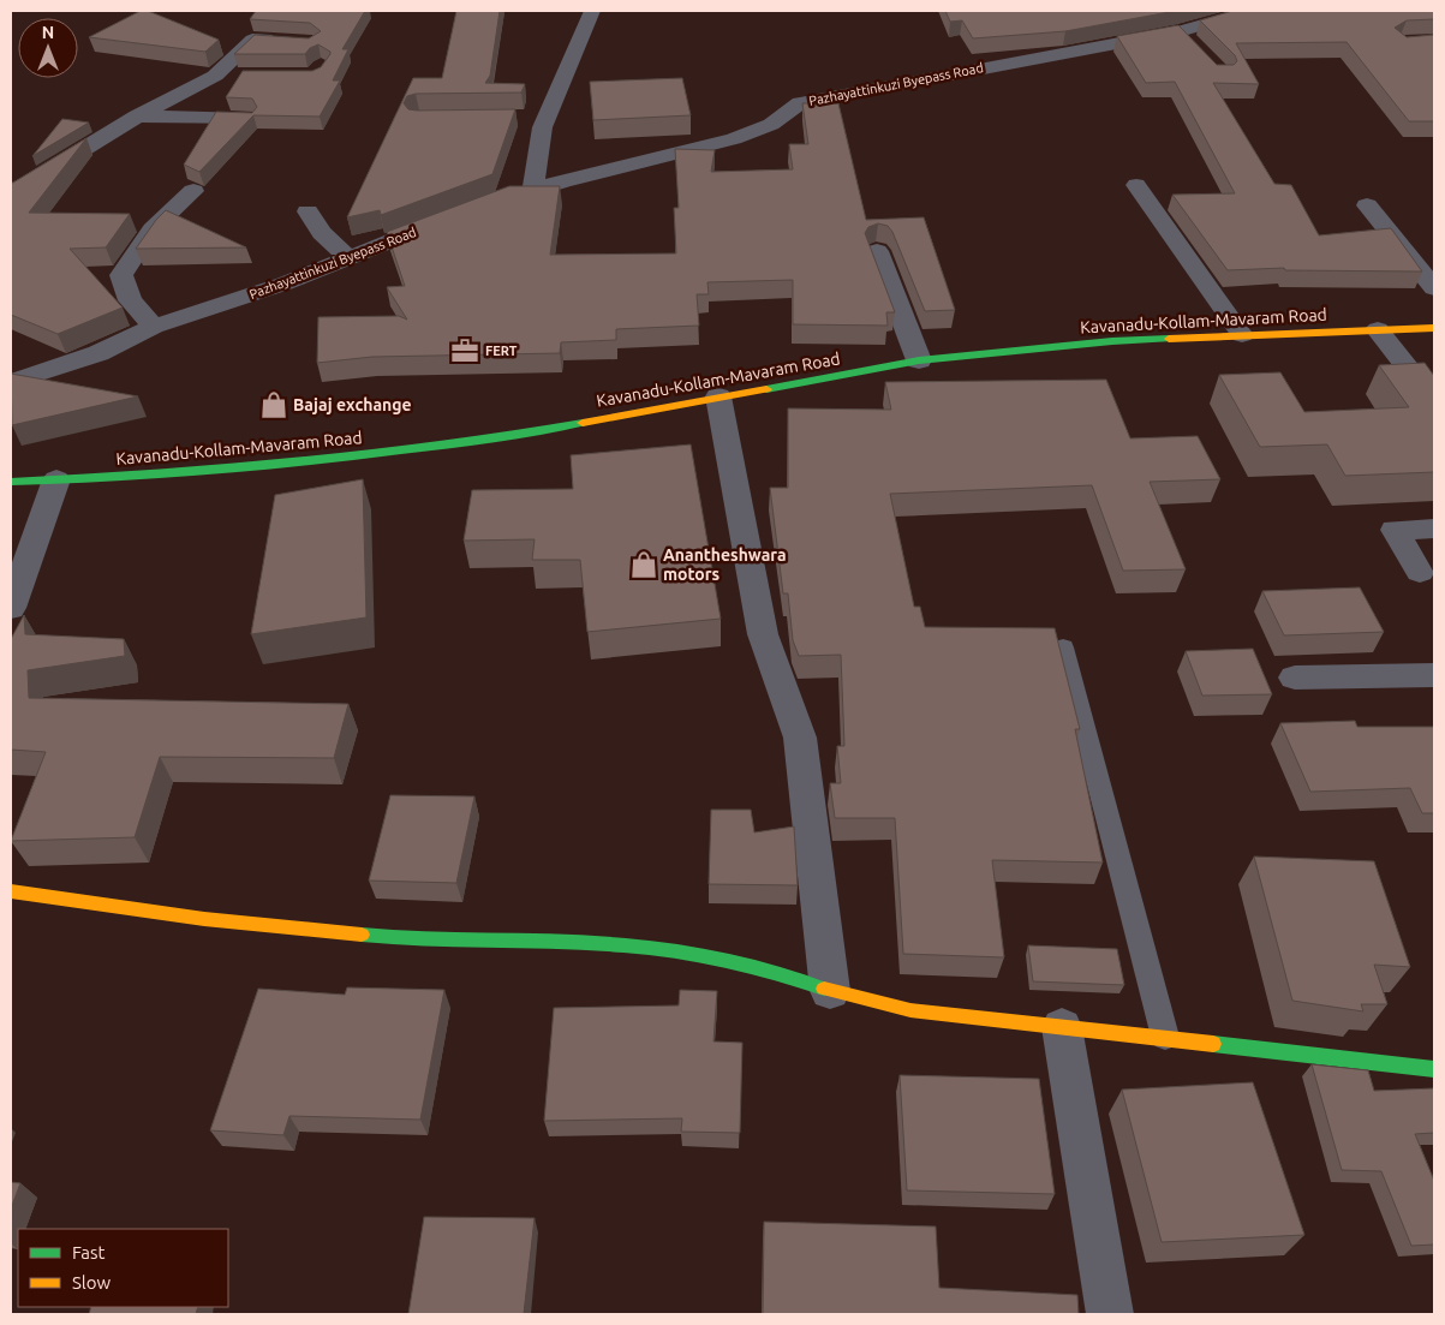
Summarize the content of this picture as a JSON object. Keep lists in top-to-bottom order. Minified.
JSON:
{"streets":{"main road":["Kavanadu-Kollam-Mavaram Road"],"street":["Pazhayattinkuzi Byepass Road"]},"places":{"office":["FERT"],"shop":["Bajaj exchange","Anantheshwara motors"]},"legend":["Fast","Slow"],"north":"top"}
